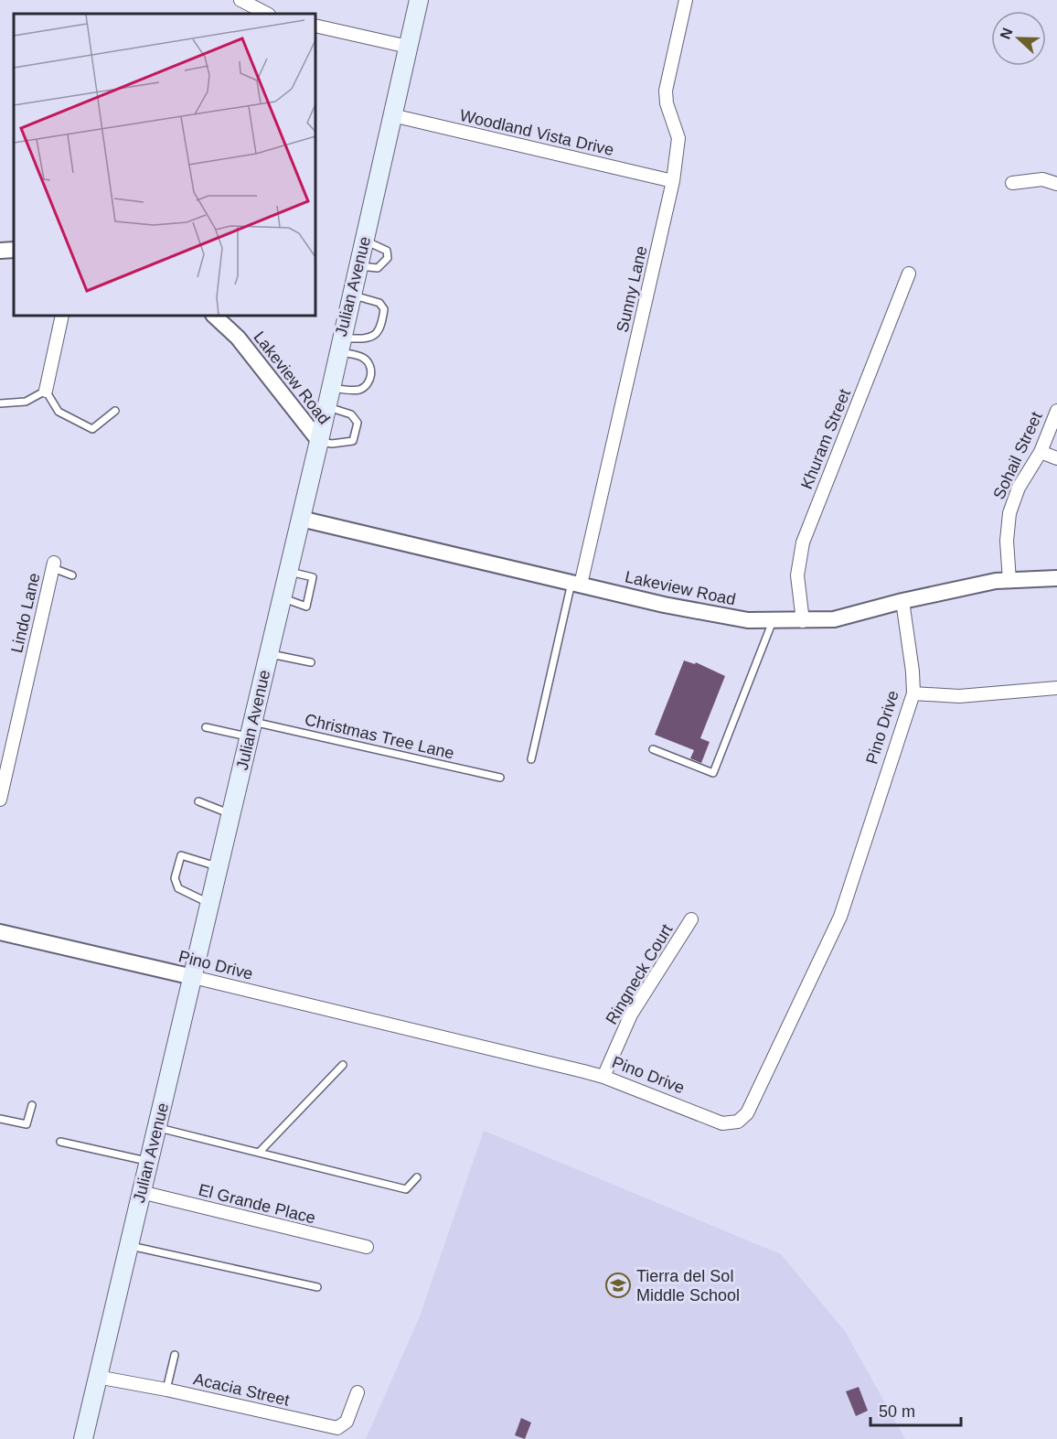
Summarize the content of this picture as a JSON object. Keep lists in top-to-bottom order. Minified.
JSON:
{"streets":{"main road":["Julian Avenue"],"street":["Woodland Vista Drive","Sunny Lane","Lakeview Road","Khuram Street","Sohail Street","Lindo Lane","Pino Drive","Ringneck Court","El Grande Place","Acacia Street"],"lane":["Christmas Tree Lane"]},"crossings":[["Woodland Vista Drive","Julian Avenue"],["Woodland Vista Drive","Sunny Lane"],["Julian Avenue","Lakeview Road"],["Julian Avenue","Pino Drive"],["Julian Avenue","Christmas Tree Lane"],["Julian Avenue","El Grande Place"],["Julian Avenue","Acacia Street"],["Sunny Lane","Lakeview Road"],["Lakeview Road","Khuram Street"],["Lakeview Road","Sohail Street"],["Lakeview Road","Pino Drive"],["Pino Drive","Ringneck Court"]],"places":{"school or university":["Tierra del Sol Middle School"]},"scale_bar":"50 m","north":"left"}
